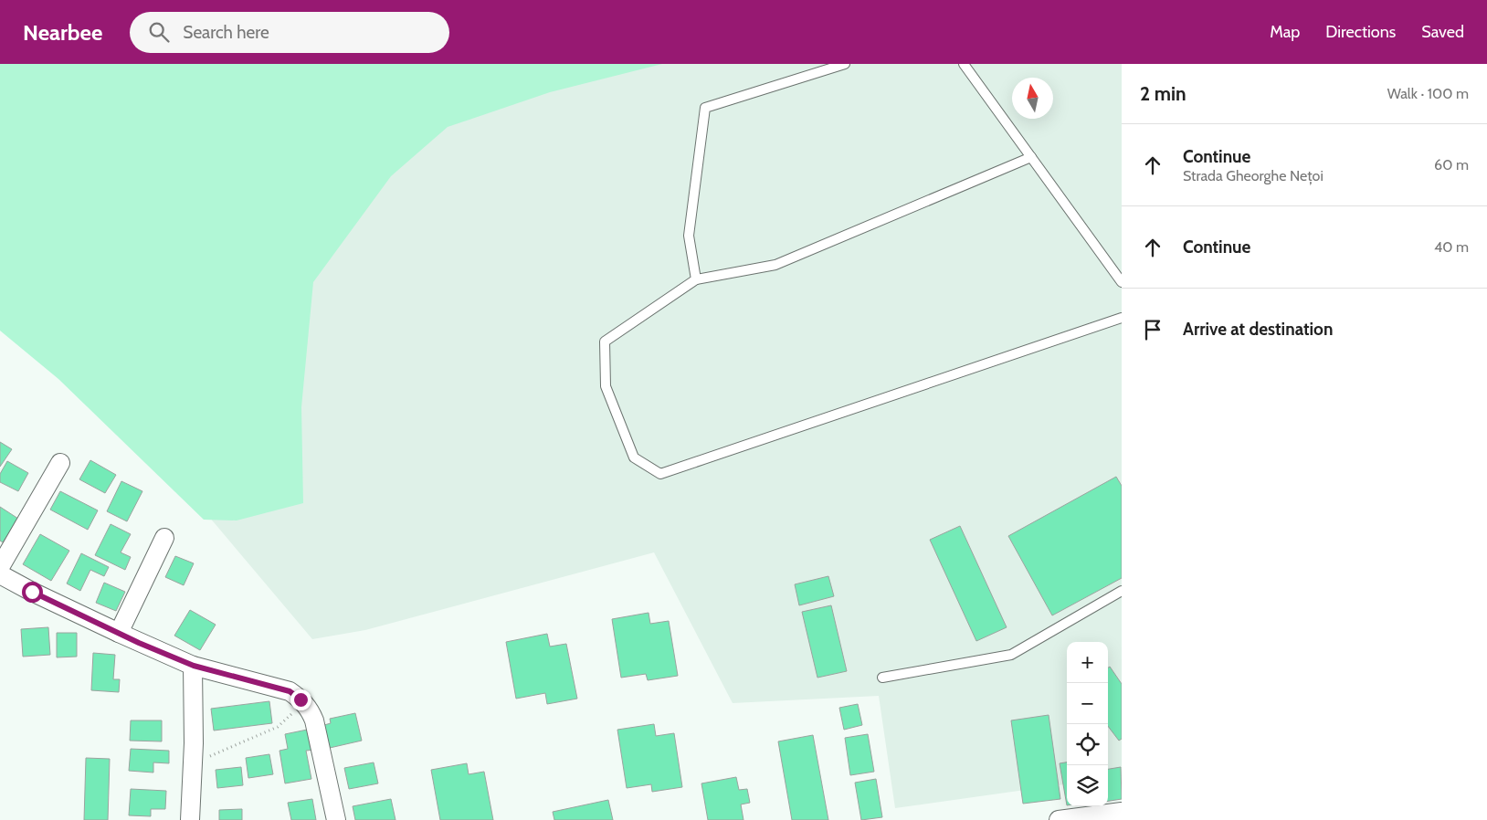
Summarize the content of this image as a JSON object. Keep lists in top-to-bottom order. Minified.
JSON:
{"north":"top","page":{"header":"Nearbee","search":"Search here","nav":["Map","Directions","Saved"],"heading":["2 min","Walk · 100 m"],"list":[["Continue","Strada Gheorghe Nețoi","60 m"],["Continue","40 m"],"Arrive at destination"],"map_buttons":["+","−"]}}
